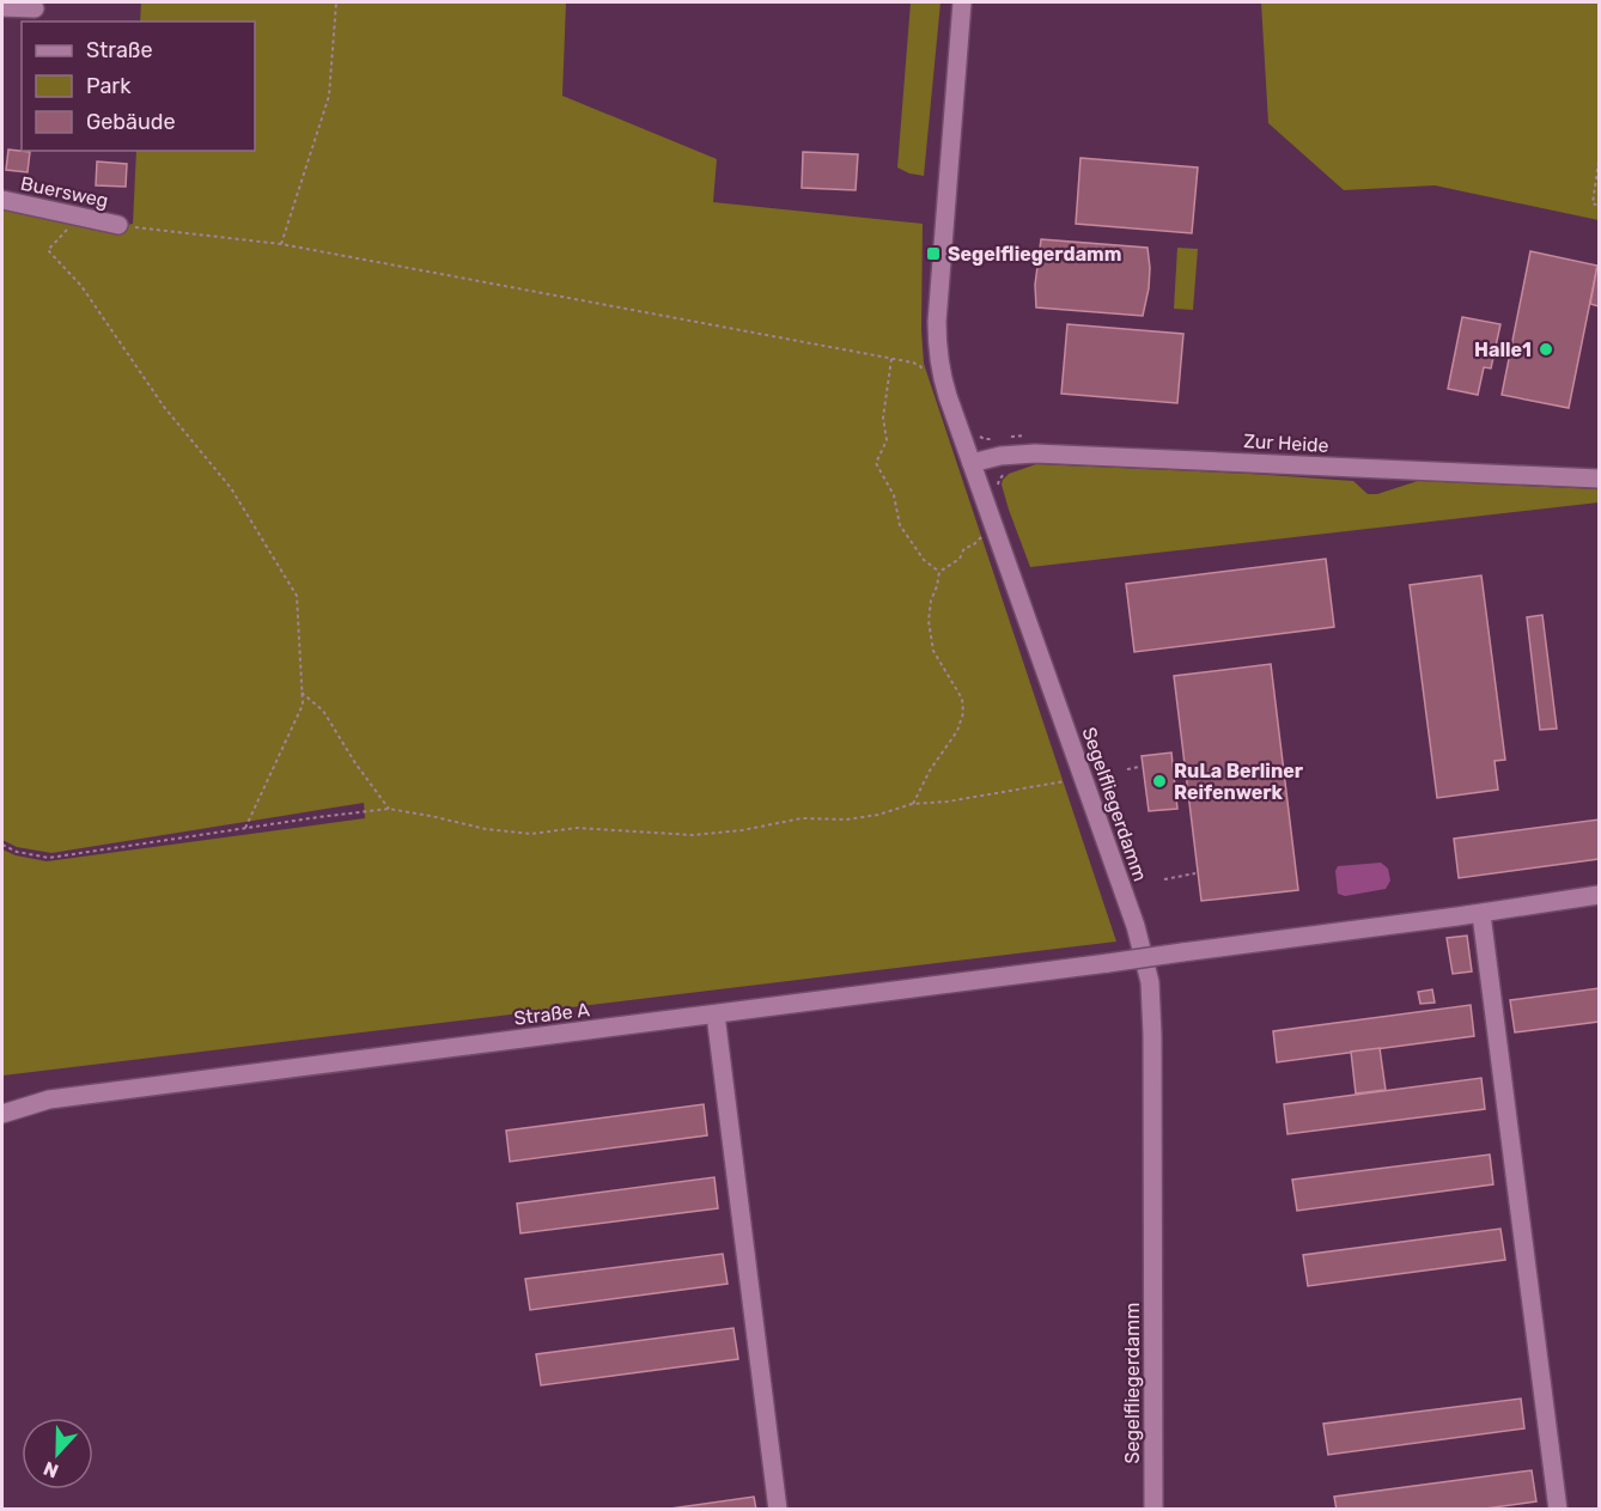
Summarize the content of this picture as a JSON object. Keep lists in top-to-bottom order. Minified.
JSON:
{"streets":{"street":["Buersweg","Zur Heide","Segelfliegerdamm","Straße A"]},"crossings":[["Zur Heide","Segelfliegerdamm"]],"places":{"transit":["Segelfliegerdamm"],"other":["Halle1","RuLa Berliner Reifenwerk"]},"legend":["Straße","Park","Gebäude"],"north":"bottom"}
